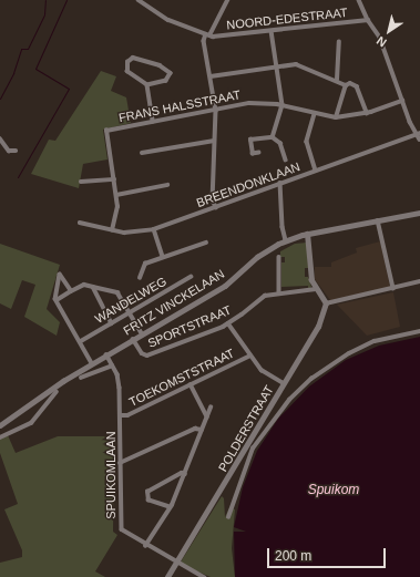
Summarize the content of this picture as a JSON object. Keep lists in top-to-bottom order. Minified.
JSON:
{"streets":{"street":["NOORD-EDESTRAAT","FRANS HALSSTRAAT","BREENDONKLAAN","WANDELWEG","FRITZ VINCKELAAN","SPORTSTRAAT","TOEKOMSTSTRAAT","POLDERSTRAAT","SPUIKOMLAAN"]},"crossings":[["FRITZ VINCKELAAN","SPORTSTRAAT"],["FRITZ VINCKELAAN","SPUIKOMLAAN"],["TOEKOMSTSTRAAT","SPUIKOMLAAN"],["POLDERSTRAAT","SPUIKOMLAAN"]],"water":["Spuikom"],"scale_bar":"200 m","north":"bottom left"}
